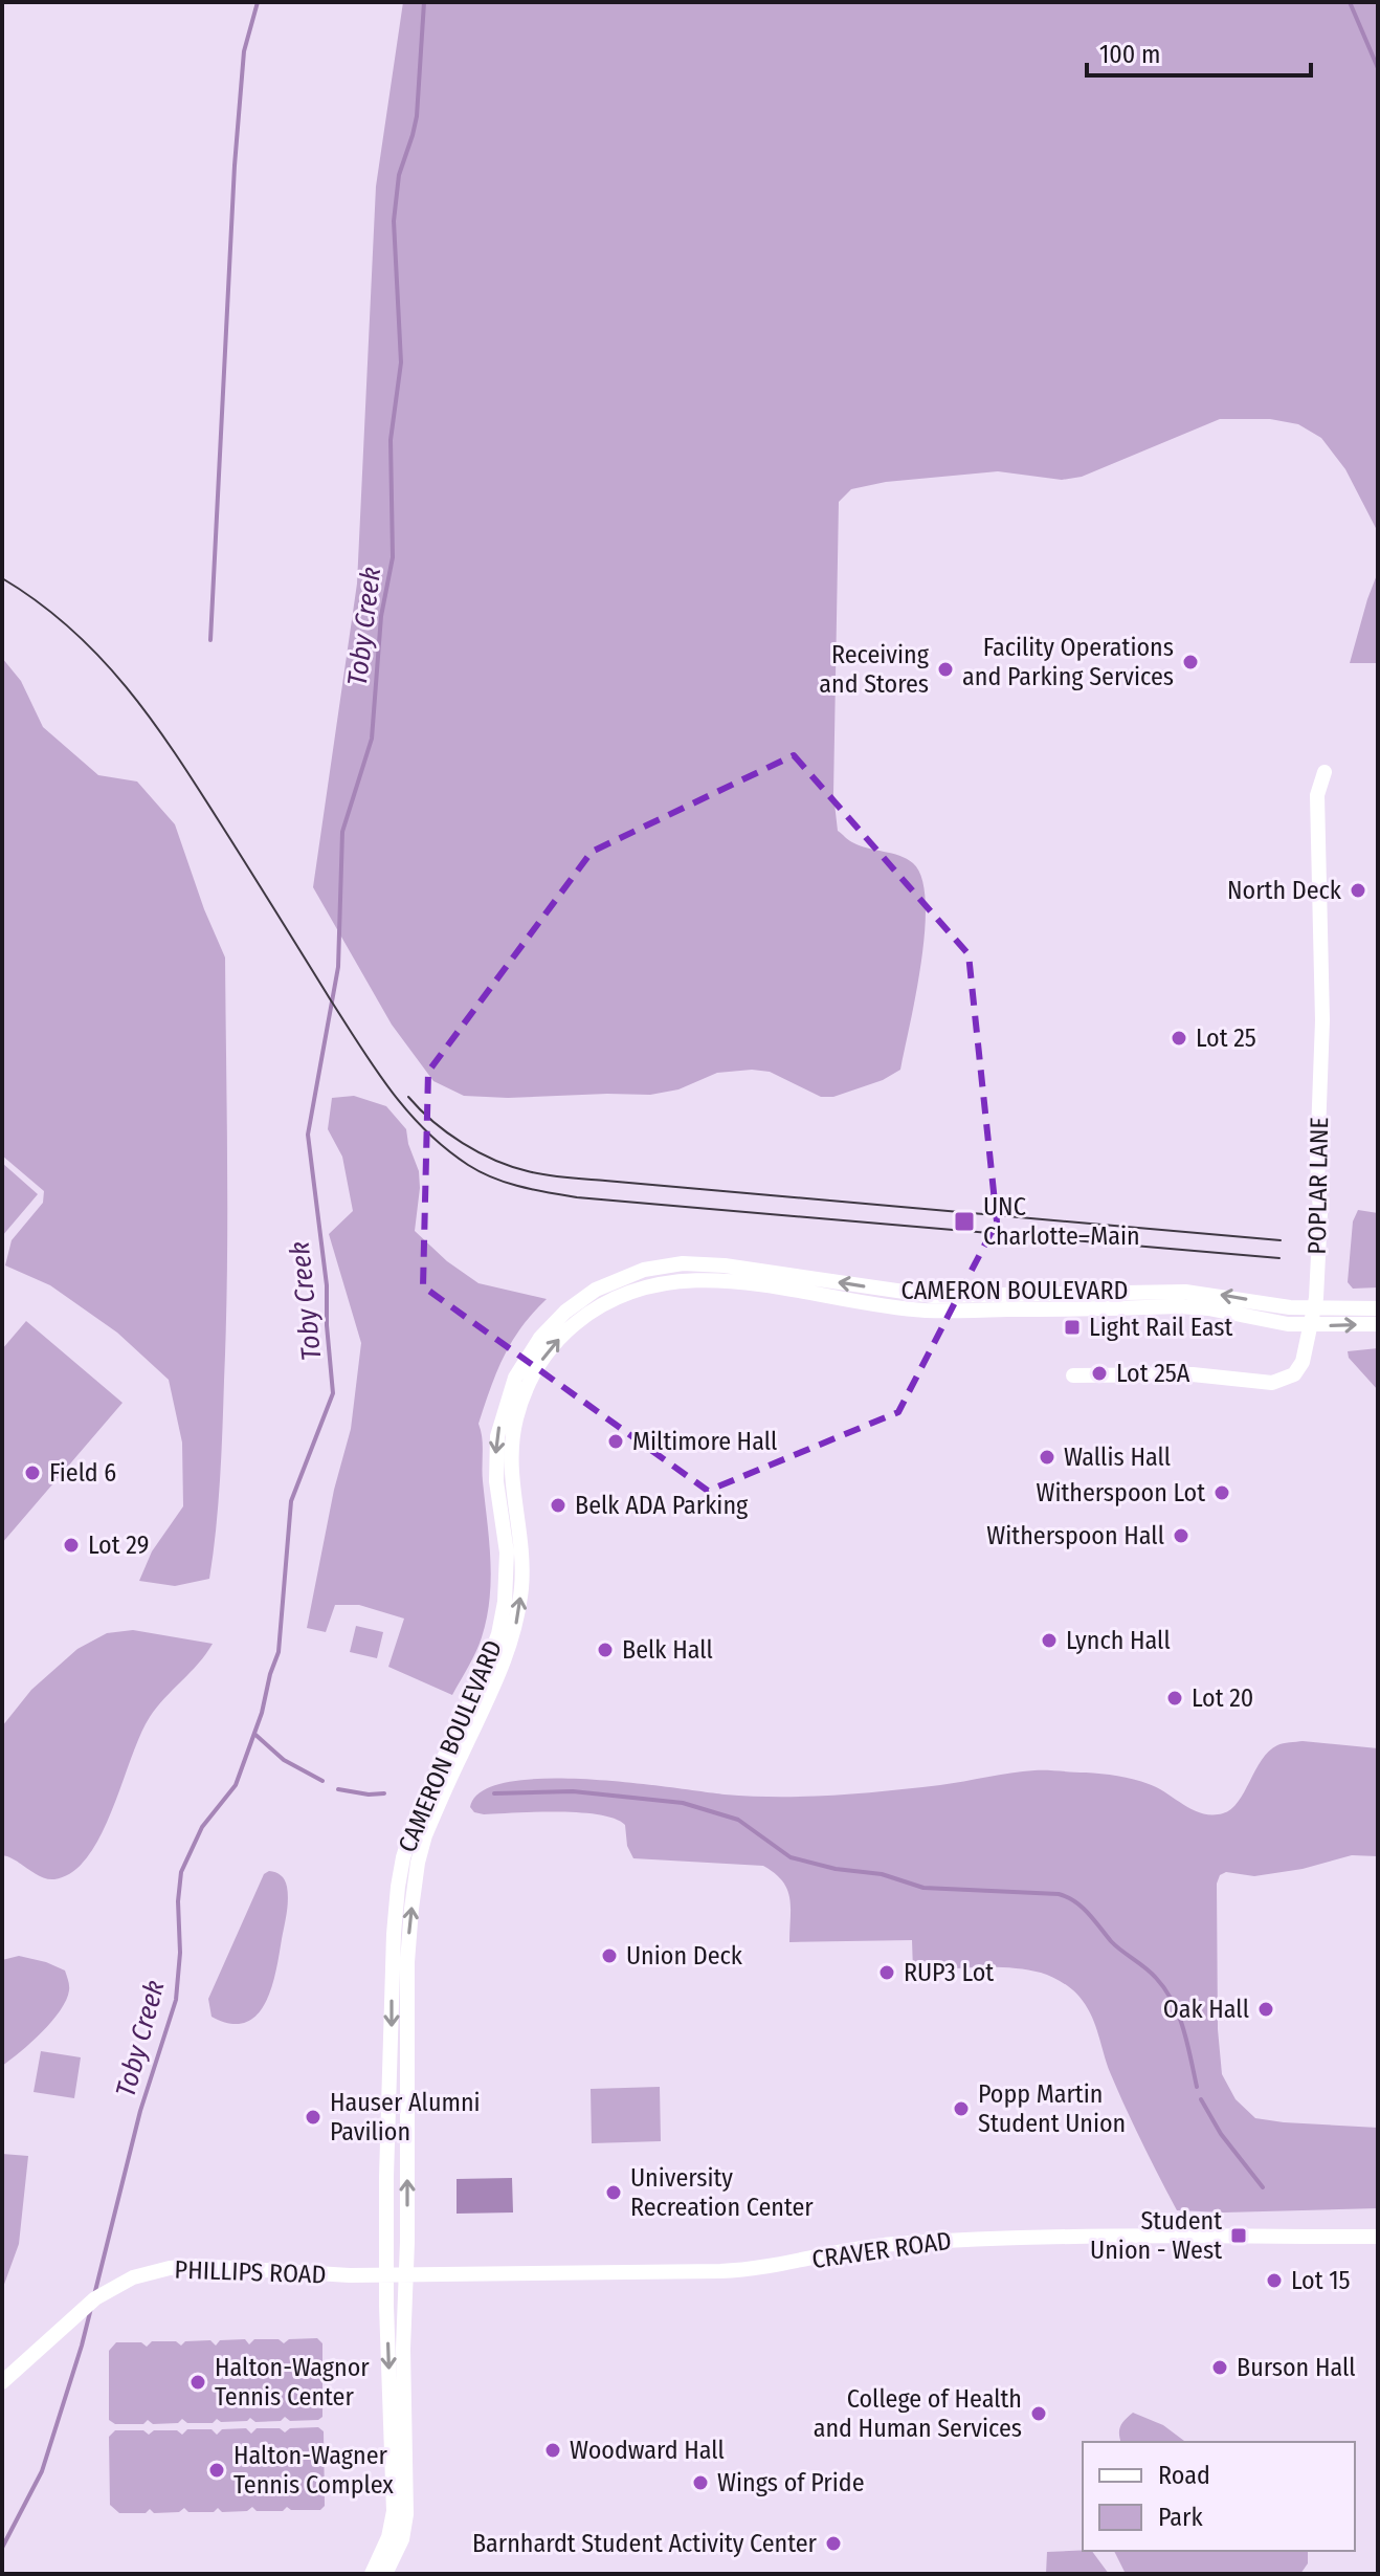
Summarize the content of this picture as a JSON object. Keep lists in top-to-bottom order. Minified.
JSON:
{"streets":{"street":["POPLAR LANE","CAMERON BOULEVARD","CRAVER ROAD","PHILLIPS ROAD"]},"crossings":[["POPLAR LANE","CAMERON BOULEVARD"],["CAMERON BOULEVARD","CRAVER ROAD"],["CAMERON BOULEVARD","PHILLIPS ROAD"],["CRAVER ROAD","PHILLIPS ROAD"]],"water":["Toby Creek"],"places":{"other":["Facility Operations and Parking Services","Receiving and Stores","North Deck","Lot 25","Lot 25A","Miltimore Hall","Wallis Hall","Field 6","Witherspoon Lot","Belk ADA Parking","Witherspoon Hall","Lot 29","Lynch Hall","Belk Hall","Lot 20","Union Deck","RUP3 Lot","Oak Hall","Popp Martin Student Union","Hauser Alumni Pavilion","University Recreation Center","Lot 15","Burson Hall","Halton-Wagnor Tennis Center","College of Health and Human Services","Woodward Hall","Halton-Wagner Tennis Complex","Wings of Pride","Barnhardt Student Activity Center"],"transit":["UNC Charlotte–Main","Light Rail East","Student Union - West"]},"legend":["Road","Park"],"scale_bar":"100 m"}
